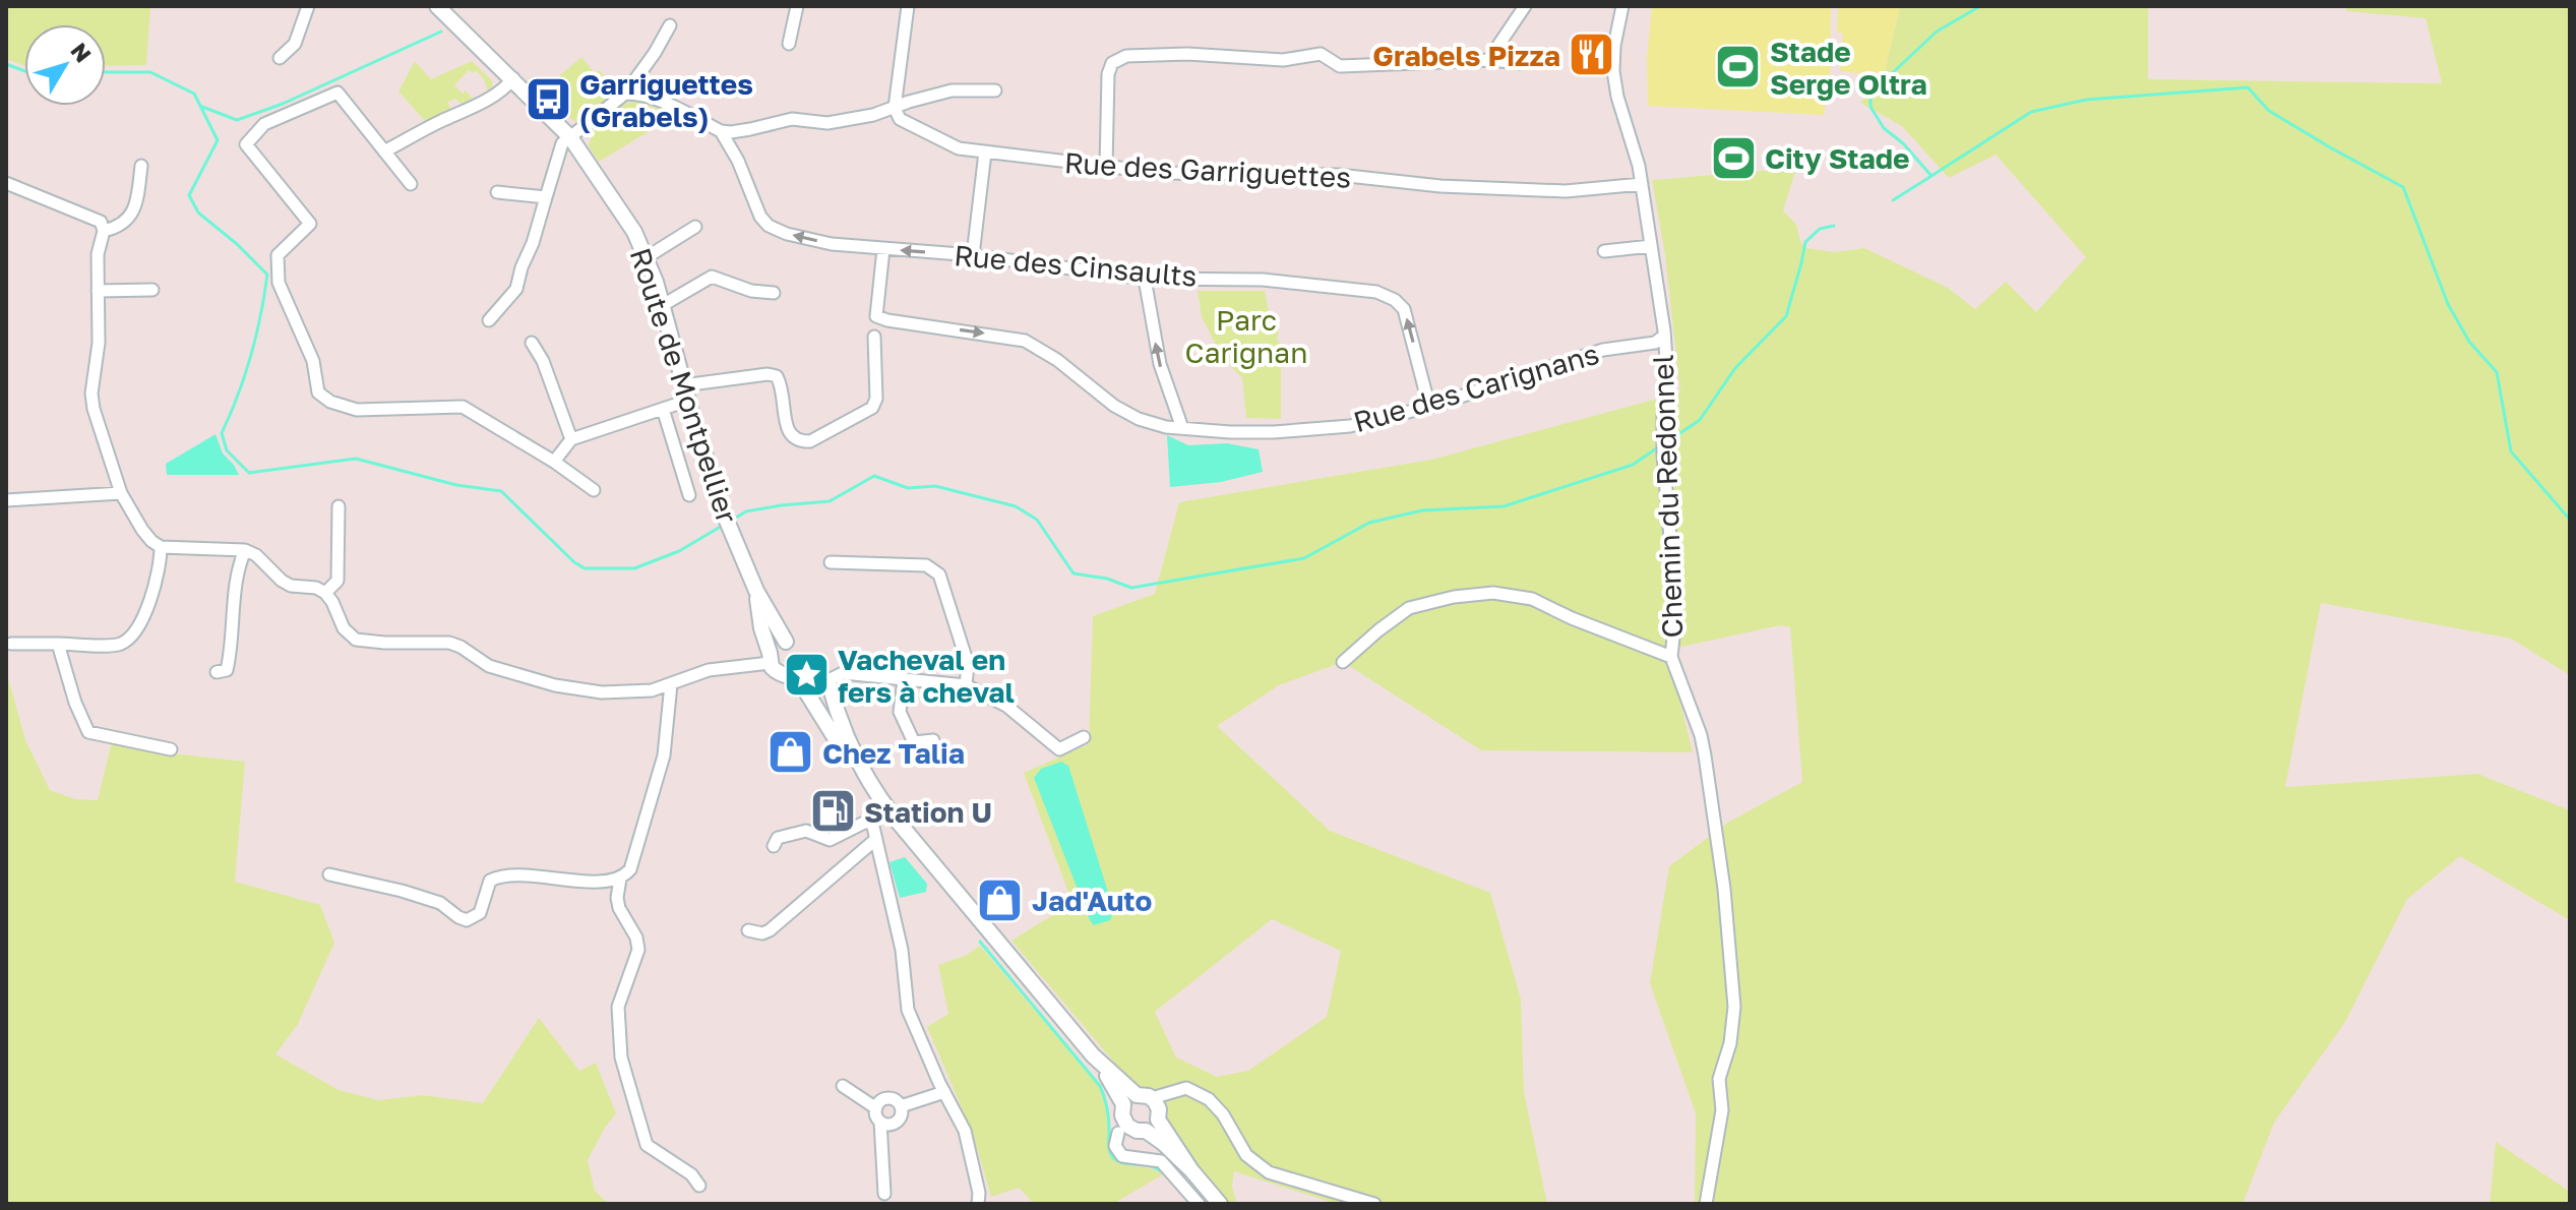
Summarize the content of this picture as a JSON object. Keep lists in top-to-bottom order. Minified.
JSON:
{"streets":{"street":["Rue des Garriguettes","Rue des Cinsaults","Route de Montpellier","Rue des Carignans","Chemin du Redonnel"]},"crossings":[["Rue des Garriguettes","Chemin du Redonnel"],["Rue des Cinsaults","Rue des Carignans"],["Rue des Carignans","Chemin du Redonnel"]],"one_way":["Rue des Cinsaults","Rue des Carignans"],"parks":["Parc Carignan"],"places":{"restaurant":["Grabels Pizza"],"sports":["Stade Serge Oltra","City Stade"],"bus stop":["Garriguettes (Grabels)"],"place":["Vacheval en fers à cheval"],"shop":["Chez Talia","Jad'Auto"],"fuel station":["Station U"]},"north":"top right"}
